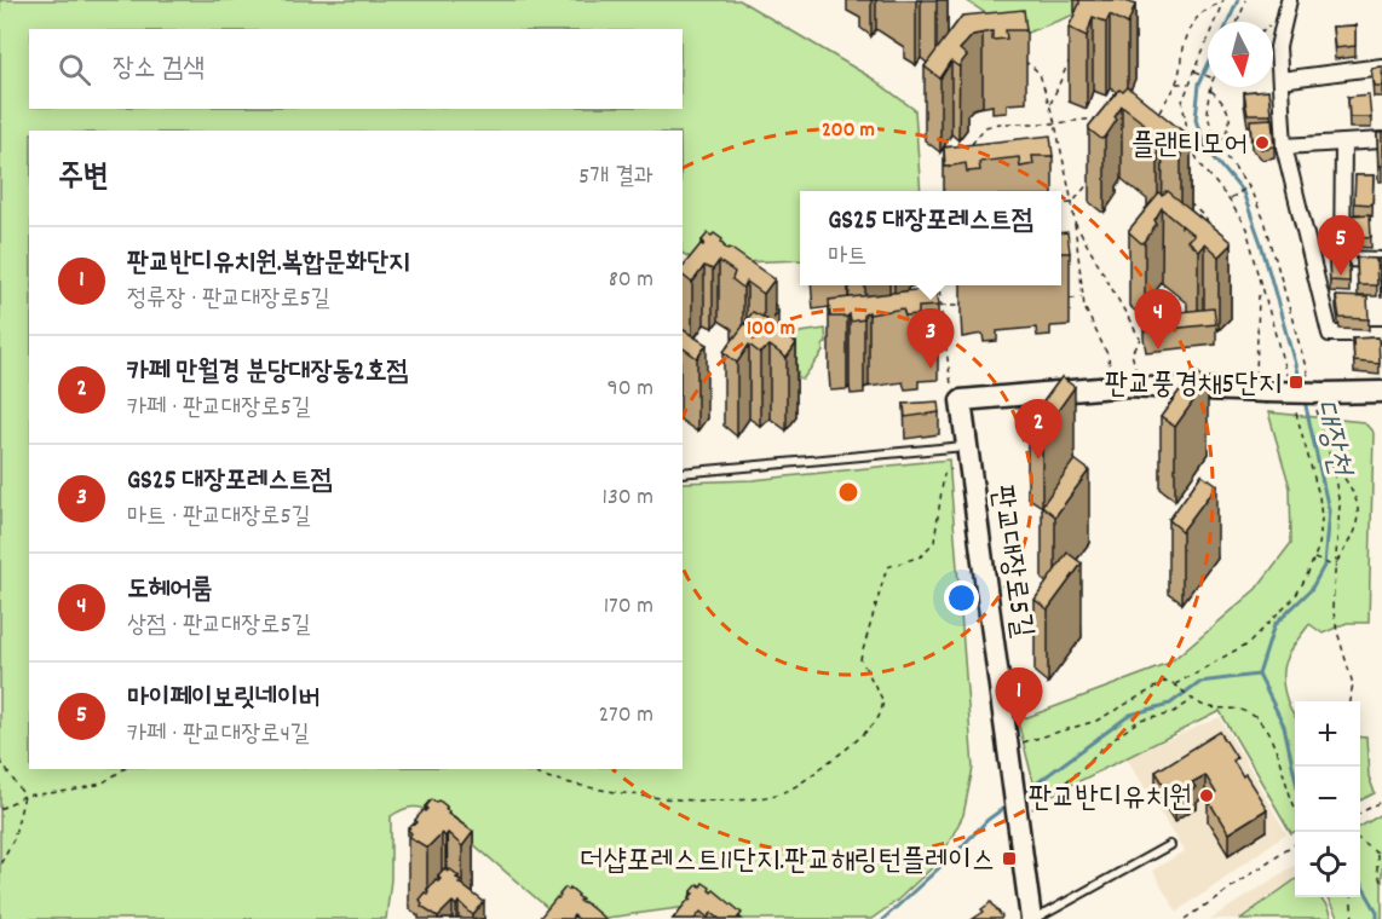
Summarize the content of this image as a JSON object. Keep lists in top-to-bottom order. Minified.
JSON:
{"streets":{"street":["판교대장로5길"]},"water":["대장천"],"places":{"other":["플랜티모어","판교반디유치원"],"transit":["판교풍경채5단지","더샵포레스트11단지.판교해링턴플레이스"]},"north":"bottom","page":{"search":"장소 검색","heading":["주변","5개 결과"],"popup":["GS25 대장포레스트점","마트"],"pins":["5","4","3","2","1"],"list":[{"mark":"1","name":"판교반디유치원.복합문화단지","note":"정류장 · 판교대장로5길","value":"80 m"},{"mark":"2","name":"카페 만월경 분당대장동2호점","note":"카페 · 판교대장로5길","value":"90 m"},{"mark":"3","name":"GS25 대장포레스트점","note":"마트 · 판교대장로5길","value":"130 m"},{"mark":"4","name":"도헤어룸","note":"상점 · 판교대장로5길","value":"170 m"},{"mark":"5","name":"마이페이보릿네이버","note":"카페 · 판교대장로4길","value":"270 m"}],"map_buttons":["+","−"]},"rings":["200 m","100 m"]}
